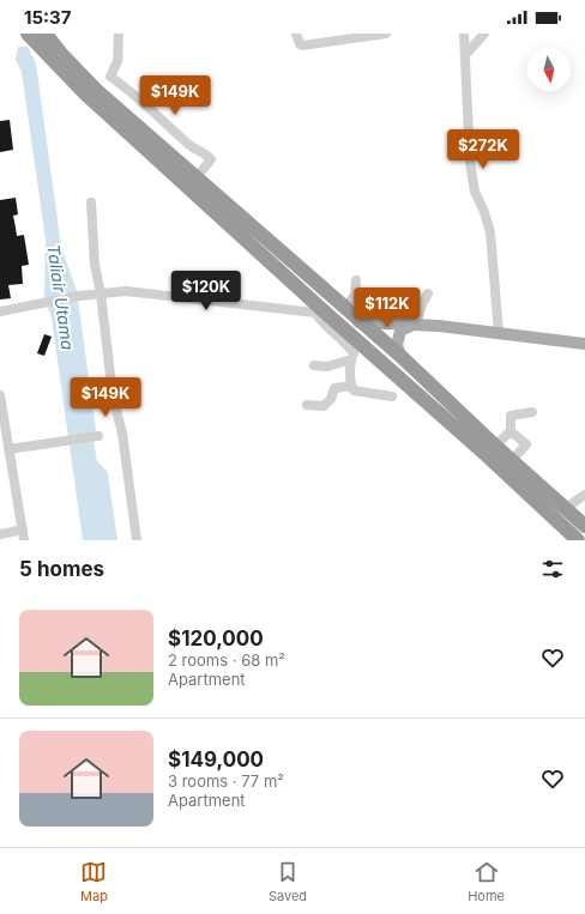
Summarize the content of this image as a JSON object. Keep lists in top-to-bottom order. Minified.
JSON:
{"water":["Taliair Utama"],"north":"bottom","page":{"status":"15:37","price":["$149K","$272K","$120K","$112K","$149K"],"heading":"5 homes","list":[{"name":"$120,000","note":"2 rooms · 68 m² · Apartment"},{"name":"$149,000","note":"3 rooms · 77 m² · Apartment"}],"tabs":["Map","Saved","Home"]}}
